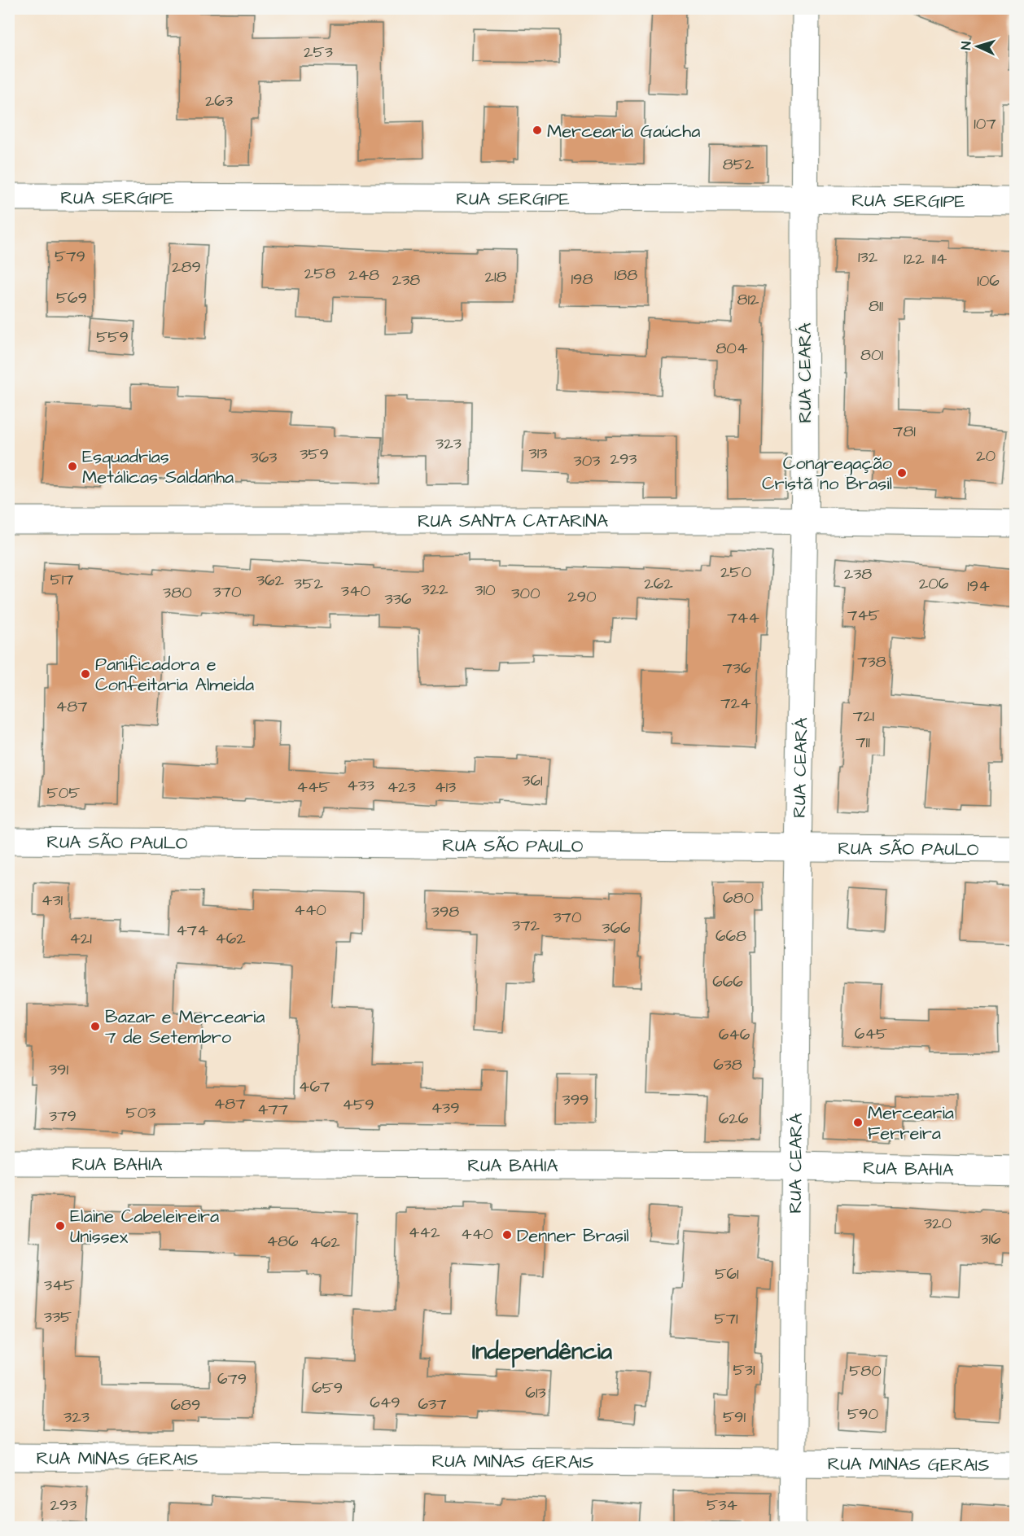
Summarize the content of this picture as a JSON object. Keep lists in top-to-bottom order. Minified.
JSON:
{"streets":{"street":["RUA SERGIPE","RUA CEARÁ","RUA SANTA CATARINA","RUA SÃO PAULO","RUA BAHIA","RUA MINAS GERAIS"]},"crossings":[["RUA SERGIPE","RUA CEARÁ"],["RUA CEARÁ","RUA SANTA CATARINA"],["RUA CEARÁ","RUA SÃO PAULO"],["RUA CEARÁ","RUA BAHIA"],["RUA CEARÁ","RUA MINAS GERAIS"]],"districts":["Independência"],"places":["Mercearia Gaúcha","Esquadrias Metálicas Saldanha","Congregação Cristã no Brasil","Panificadora e Confeitaria Almeida","Bazar e Mercearia 7 de Setembro","Mercearia Ferreira","Elaine Cabeleireira Unissex","Denner Brasil"],"house_numbers":["253","263","107","852","579","132","122","114","289","258","248","188","218","198","238","106","569","812","811","559","804","801","781","323","313","359","20","363","293","303","250","238","517","362","352","262","206","194","322","310","340","370","380","300","290","336","745","744","738","736","724","487","721","711","361","433","445","423","413","505","680","431","440","398","370","372","366","474","668","421","462","666","645","646","638","391","467","399","487","459","439","477","503","379","626","320","442","440","316","486","462","561","345","335","571","531","580","679","659","613","649","637","689","590","323","591","293","534"],"north":"left"}
